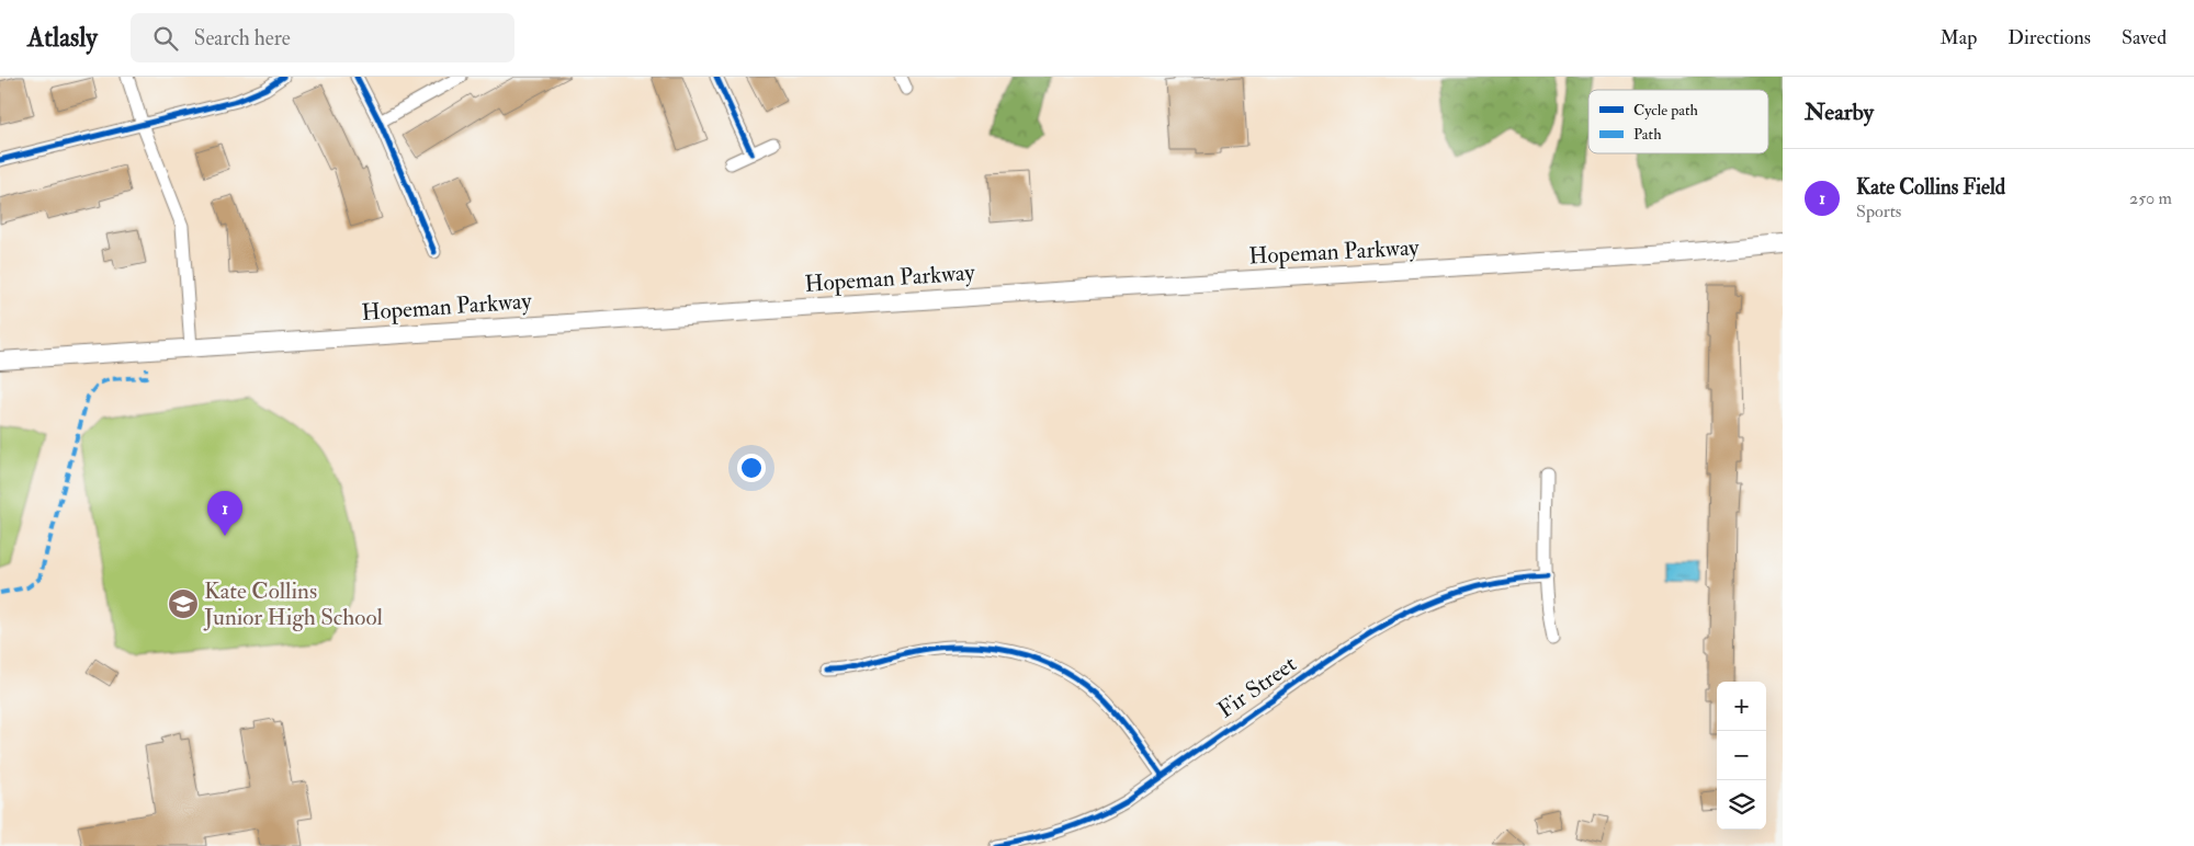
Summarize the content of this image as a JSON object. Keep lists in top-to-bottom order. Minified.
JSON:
{"streets":{"main road":["Hopeman Parkway"],"street":["Fir Street"]},"places":{"school or university":["Kate Collins Junior High School"]},"legend":["Cycle path","Path"],"page":{"header":"Atlasly","search":"Search here","nav":["Map","Directions","Saved"],"heading":"Nearby","list":[{"mark":"1","name":"Kate Collins Field","note":"Sports","value":"250 m"}],"pins":"1","map_buttons":["+","−"]}}
